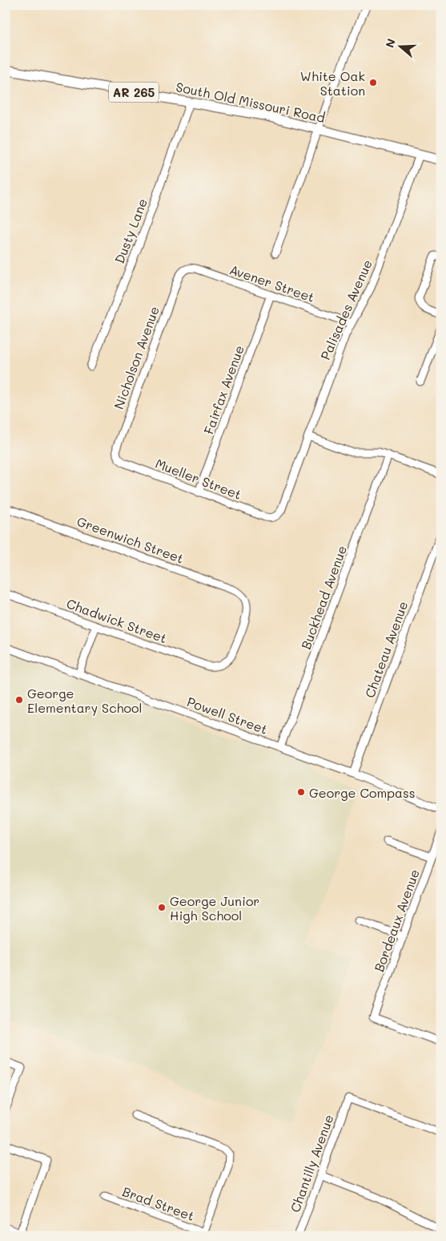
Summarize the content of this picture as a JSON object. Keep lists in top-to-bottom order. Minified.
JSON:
{"streets":{"main road":["AR 265","South Old Missouri Road"],"street":["Dusty Lane","Avener Street","Palisades Avenue","Nicholson Avenue","Fairfax Avenue","Mueller Street","Greenwich Street","Buckhead Avenue","Chadwick Street","Chateau Avenue","Powell Street","Bordeaux Avenue","Chantilly Avenue","Brad Street"]},"crossings":[["South Old Missouri Road","Dusty Lane"],["South Old Missouri Road","Palisades Avenue"],["Avener Street","Palisades Avenue"],["Avener Street","Nicholson Avenue"],["Avener Street","Fairfax Avenue"],["Palisades Avenue","Mueller Street"],["Nicholson Avenue","Mueller Street"],["Fairfax Avenue","Mueller Street"],["Greenwich Street","Chadwick Street"],["Buckhead Avenue","Powell Street"],["Chateau Avenue","Powell Street"]],"places":["White Oak Station","George Elementary School","George Compass","George Junior High School"],"north":"left"}
